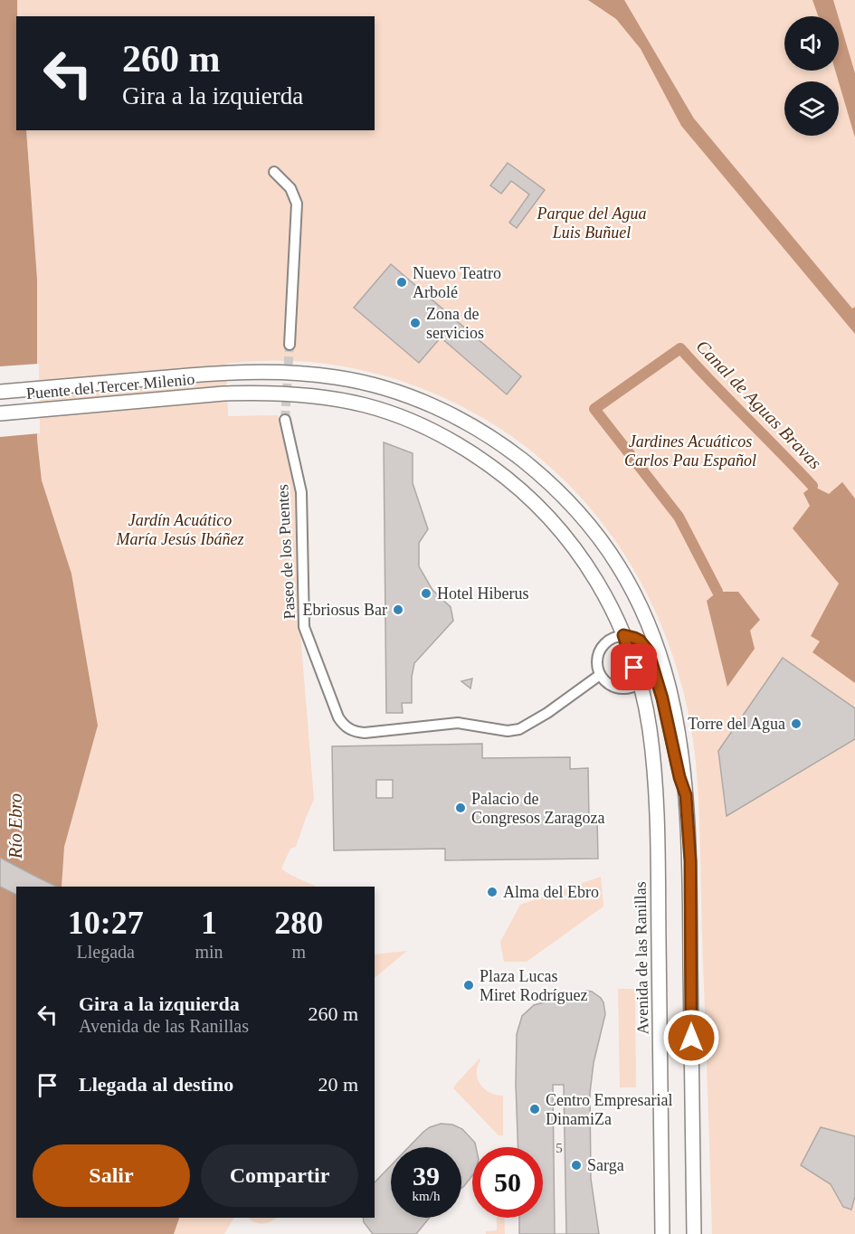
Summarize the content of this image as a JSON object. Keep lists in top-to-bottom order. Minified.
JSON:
{"streets":{"main road":["Puente del Tercer Milenio","Avenida de las Ranillas"],"street":["Paseo de los Puentes"]},"crossings":[["Puente del Tercer Milenio","Avenida de las Ranillas"],["Paseo de los Puentes","Avenida de las Ranillas"]],"water":["Canal de Aguas Bravas","Río Ebro"],"parks":["Parque del Agua Luis Buñuel","Jardines Acuáticos Carlos Pau Español","Jardín Acuático María Jesús Ibáñez"],"places":["Nuevo Teatro Arbolé","Zona de servicios","Hotel Hiberus","Ebriosus Bar","Torre del Agua","Palacio de Congresos Zaragoza","Alma del Ebro","Plaza Lucas Miret Rodríguez","Centro Empresarial DinamiZa","Sarga"],"house_numbers":["5"],"page":{"turn":["260 m","Gira a la izquierda"],"eta":["10:27","Llegada","1","min","280","m"],"list":[{"name":"Gira a la izquierda","note":"Avenida de las Ranillas","value":"260 m"},{"name":"Llegada al destino","value":"20 m"}],"buttons":["Salir","Compartir"],"speed":"39 km/h","limit":"50"}}
